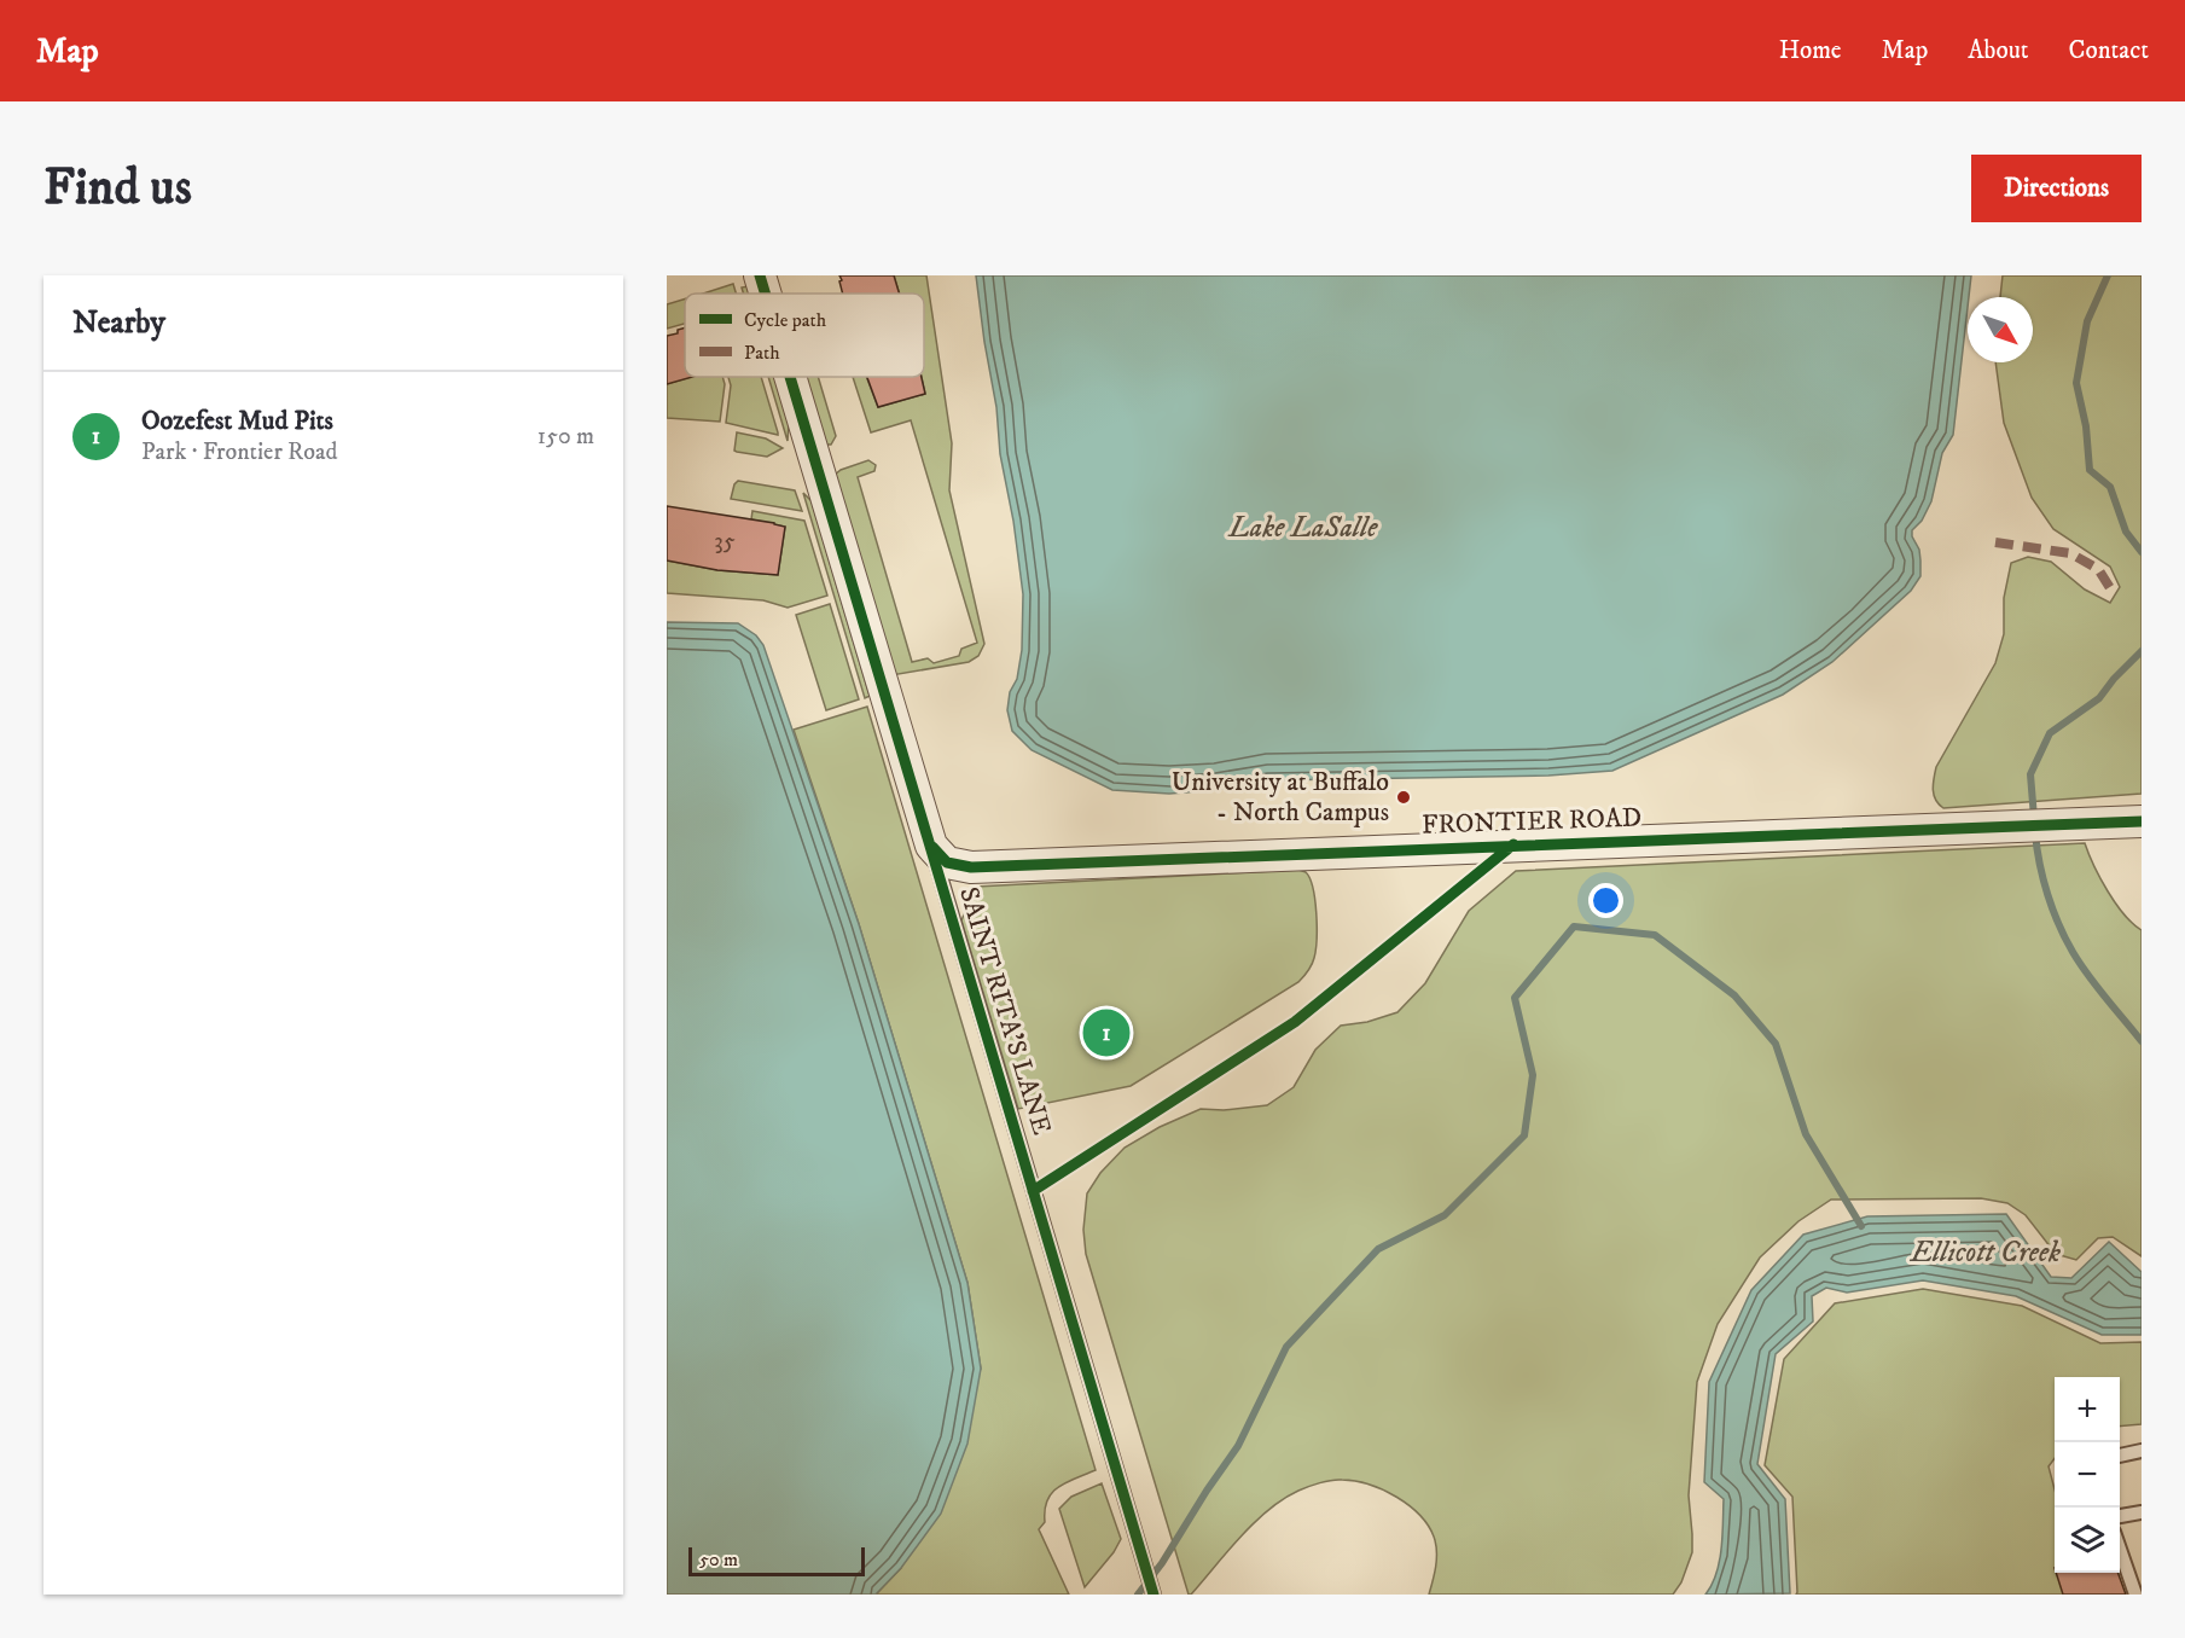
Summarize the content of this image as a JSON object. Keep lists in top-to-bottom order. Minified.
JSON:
{"streets":{"street":["FRONTIER ROAD","SAINT RITA'S LANE"]},"crossings":[["FRONTIER ROAD","SAINT RITA'S LANE"]],"water":["Lake LaSalle","Ellicott Creek"],"places":["University at Buffalo - North Campus"],"house_numbers":["35"],"legend":["Cycle path","Path"],"scale_bar":"50 m","north":"bottom right","page":{"header":"Map","nav":["Home","Map","About","Contact"],"buttons":"Directions","title":"Find us","heading":"Nearby","list":[{"mark":"1","name":"Oozefest Mud Pits","note":"Park · Frontier Road","value":"150 m"}],"pins":"1","map_buttons":["+","−"],"scale":"50 m"}}
